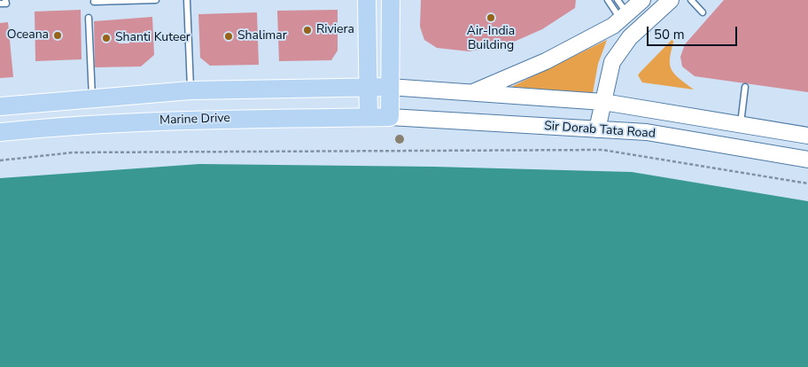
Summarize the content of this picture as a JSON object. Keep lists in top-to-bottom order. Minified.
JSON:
{"streets":{"main road":["Marine Drive"],"street":["Sir Dorab Tata Road"]},"crossings":[["Marine Drive","Sir Dorab Tata Road"]],"places":["Air-India Building","Riviera","Oceana","Shalimar","Shanti Kuteer"],"scale_bar":"50 m"}
